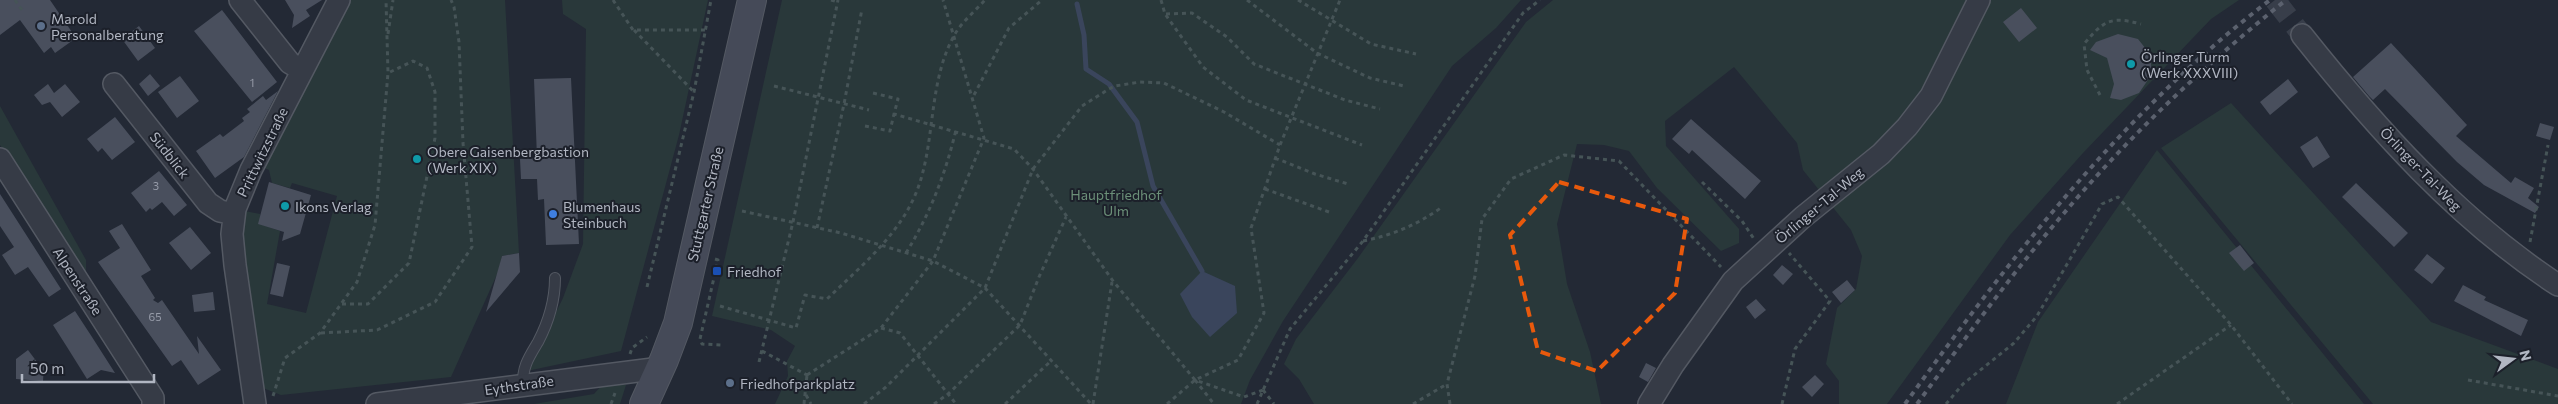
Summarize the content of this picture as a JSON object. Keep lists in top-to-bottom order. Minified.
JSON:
{"streets":{"main road":["Stuttgarter Straße"],"street":["Prittwitzstraße","Südblick","Örlinger-Tal-Weg","Alpenstraße","Eythstraße"]},"crossings":[["Prittwitzstraße","Südblick"],["Stuttgarter Straße","Eythstraße"]],"parks":["Hauptfriedhof Ulm"],"places":{"other":["Marold Personalberatung","Örlinger Turm (Werk XXXVIII)","Obere Gaisenbergbastion (Werk XIX)","Ikons Verlag","Blumenhaus Steinbuch","Friedhofparkplatz"],"transit":["Friedhof"]},"house_numbers":["1","3","65"],"scale_bar":"50 m","north":"right"}
